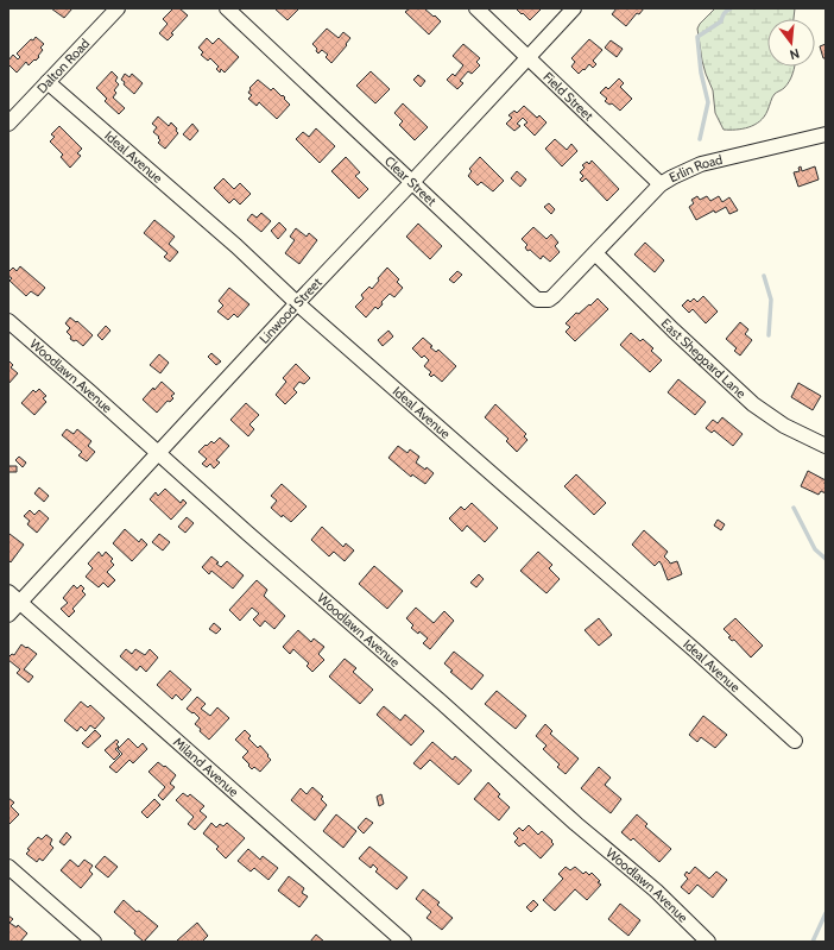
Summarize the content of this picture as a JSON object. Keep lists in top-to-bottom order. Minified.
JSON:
{"streets":{"street":["Dalton Road","Field Street","Ideal Avenue","Erlin Road","Clear Street","Linwood Street","East Sheppard Lane","Woodlawn Avenue","Miland Avenue"]},"crossings":[["Dalton Road","Ideal Avenue"],["Field Street","Erlin Road"],["Field Street","Linwood Street"],["Ideal Avenue","Linwood Street"],["Erlin Road","Clear Street"],["Erlin Road","East Sheppard Lane"],["Clear Street","Linwood Street"],["Clear Street","East Sheppard Lane"],["Linwood Street","Woodlawn Avenue"],["Linwood Street","Miland Avenue"]],"north":"bottom"}
